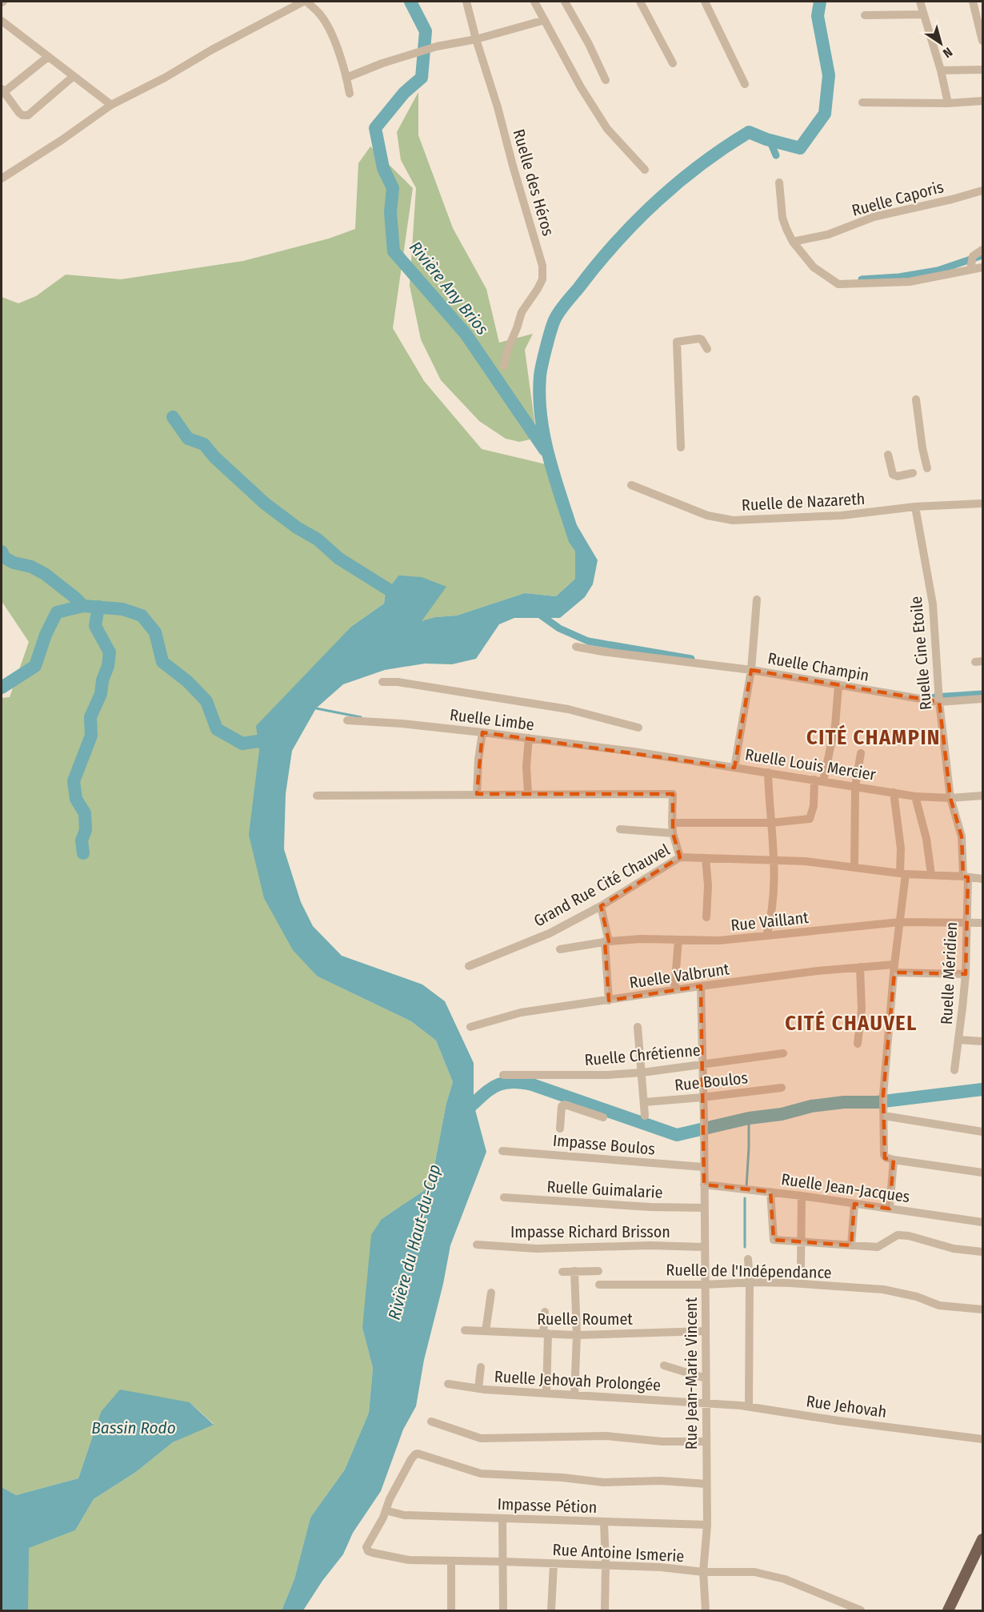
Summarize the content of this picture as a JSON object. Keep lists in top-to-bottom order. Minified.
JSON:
{"streets":{"street":["Ruelle des Héros","Ruelle Caporis","Ruelle de Nazareth","Ruelle Cine Etoile","Ruelle Champin","Ruelle Limbe","Ruelle Louis Mercier","Grand Rue Cité Chauvel","Rue Vaillant","Ruelle Méridien","Ruelle Valbrunt","Ruelle Chrétienne","Rue Boulos","Impasse Boulos","Ruelle Jean-Jacques","Ruelle Guimalarie","Impasse Richard Brisson","Ruelle de l'Indépendance","Ruelle Roumet","Rue Jean-Marie Vincent","Ruelle Jehovah Prolongée","Rue Jehovah","Impasse Pétion","Rue Antoine Ismerie"]},"crossings":[["Ruelle de Nazareth","Ruelle Cine Etoile"],["Ruelle Cine Etoile","Ruelle Champin"],["Ruelle Cine Etoile","Ruelle Louis Mercier"],["Ruelle Cine Etoile","Ruelle Méridien"],["Ruelle Limbe","Ruelle Louis Mercier"],["Ruelle Louis Mercier","Ruelle Méridien"],["Grand Rue Cité Chauvel","Ruelle Méridien"],["Rue Vaillant","Ruelle Méridien"],["Ruelle Méridien","Ruelle Valbrunt"],["Ruelle Valbrunt","Rue Jean-Marie Vincent"],["Ruelle Chrétienne","Rue Jean-Marie Vincent"],["Rue Boulos","Rue Jean-Marie Vincent"],["Impasse Boulos","Rue Jean-Marie Vincent"],["Ruelle Jean-Jacques","Rue Jean-Marie Vincent"],["Ruelle Guimalarie","Rue Jean-Marie Vincent"],["Impasse Richard Brisson","Rue Jean-Marie Vincent"],["Ruelle de l'Indépendance","Rue Jean-Marie Vincent"],["Ruelle Roumet","Rue Jean-Marie Vincent"],["Rue Jean-Marie Vincent","Ruelle Jehovah Prolongée"],["Rue Jean-Marie Vincent","Rue Jehovah"],["Rue Jean-Marie Vincent","Impasse Pétion"],["Rue Jean-Marie Vincent","Rue Antoine Ismerie"],["Ruelle Jehovah Prolongée","Rue Jehovah"],["Impasse Pétion","Rue Antoine Ismerie"]],"districts":["CITÉ CHAMPIN","CITÉ CHAUVEL"],"water":["Rivière Any Brios","Rivière du Haut-du-Cap","Bassin Rodo"],"north":"bottom right"}
